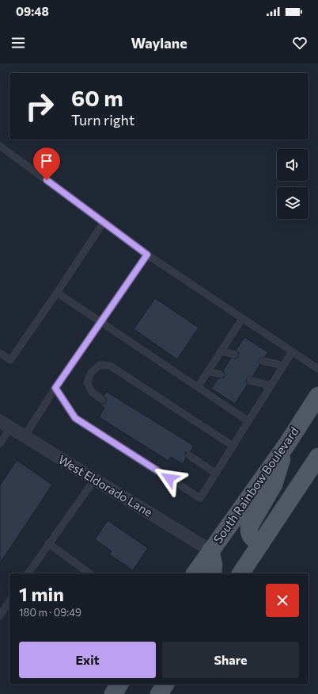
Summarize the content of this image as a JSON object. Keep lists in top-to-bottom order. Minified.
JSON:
{"streets":{"main road":["South Rainbow Boulevard"],"street":["West Eldorado Lane"]},"crossings":[["South Rainbow Boulevard","West Eldorado Lane"]],"page":{"status":"09:48","header":"Waylane","turn":["60 m","Turn right"],"heading":["1 min","180 m · 09:49"],"buttons":["Exit","Share"]}}
